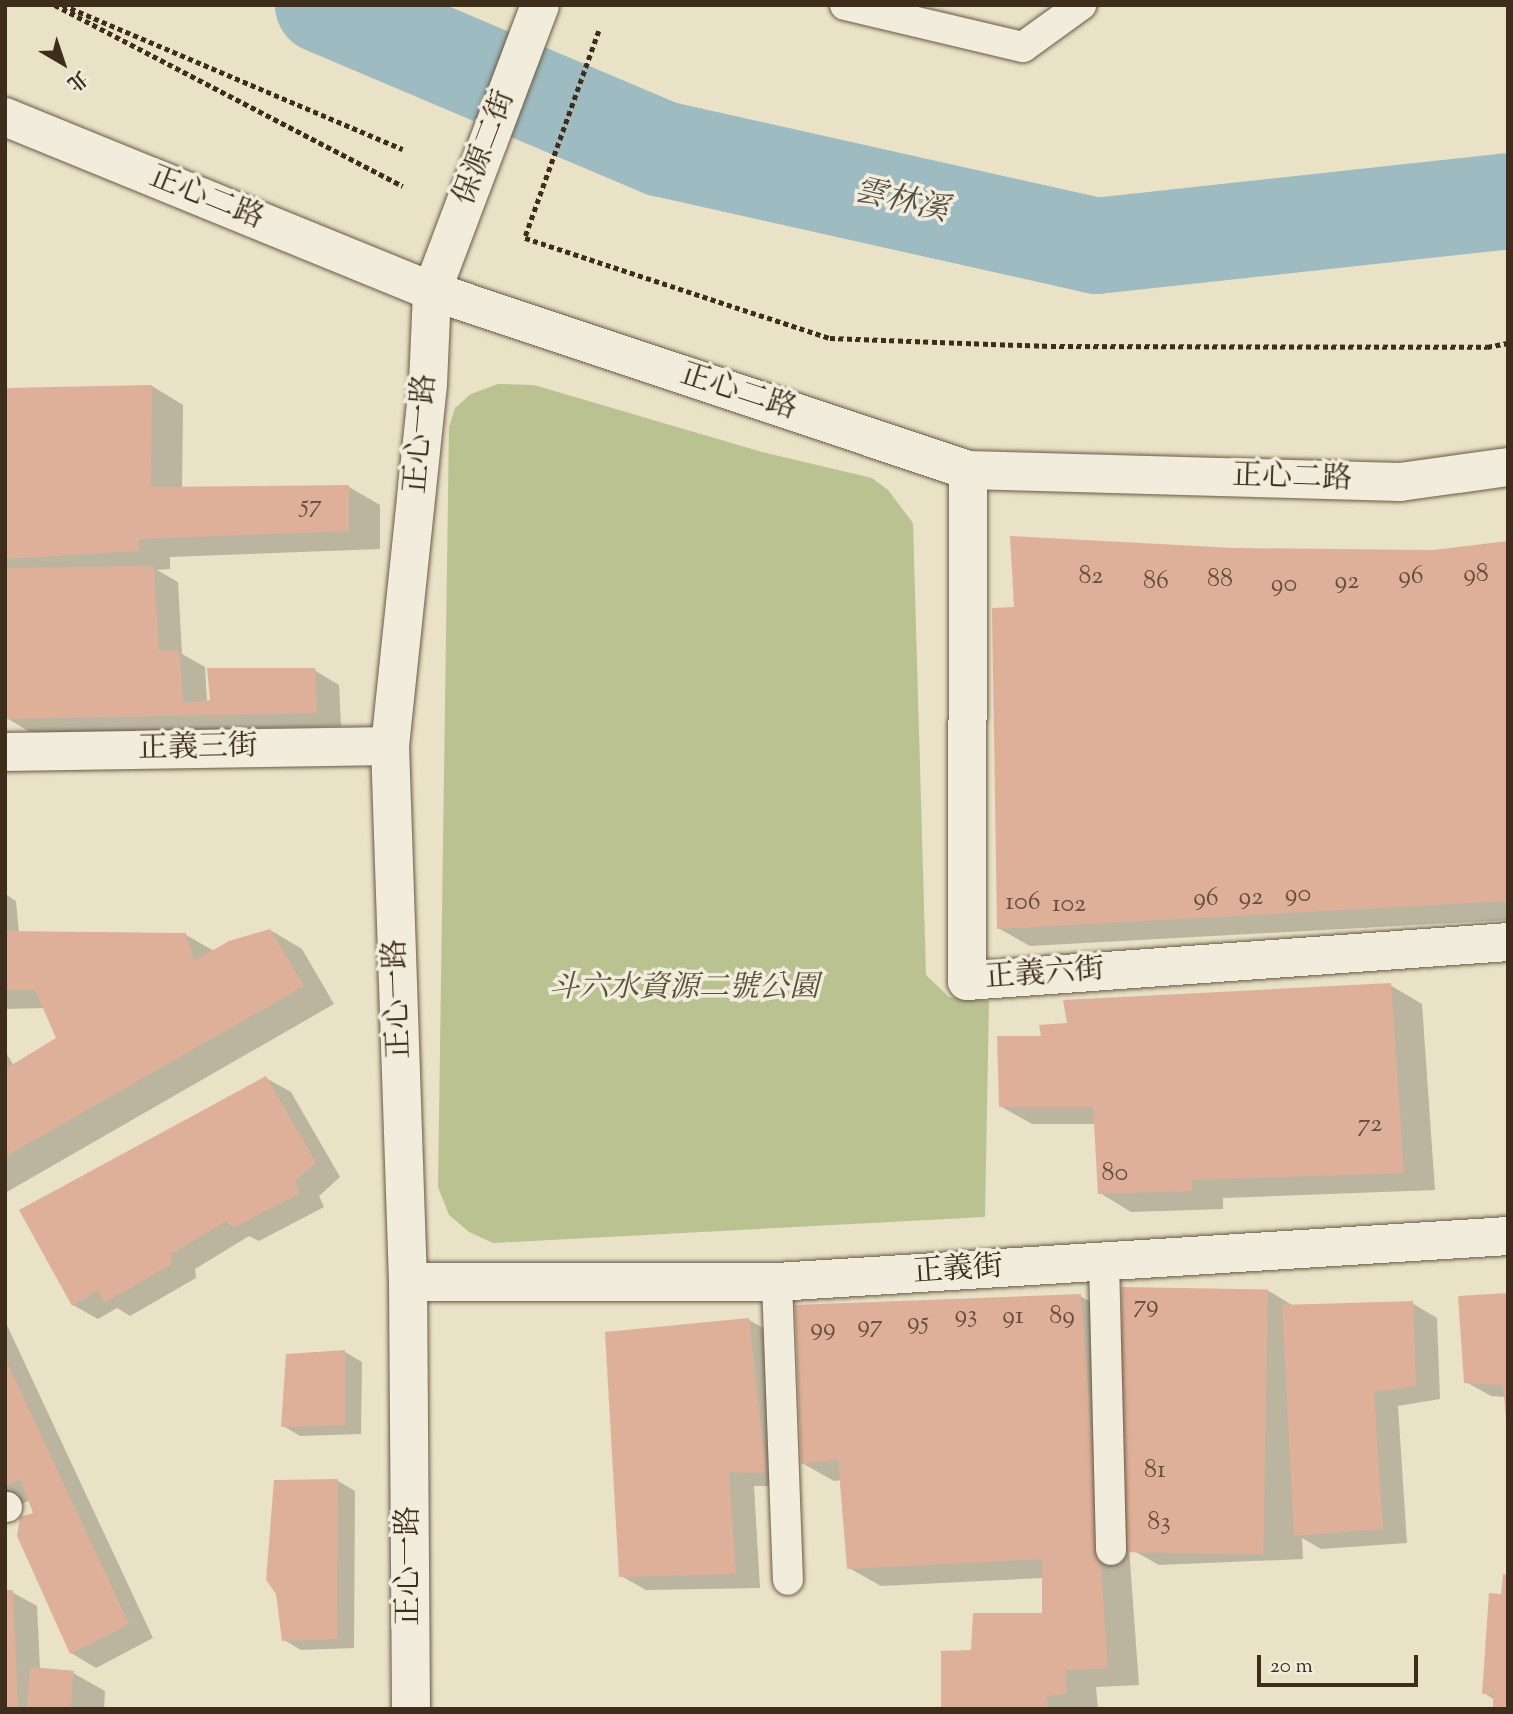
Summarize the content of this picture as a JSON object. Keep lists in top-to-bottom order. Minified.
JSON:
{"streets":{"street":["保源二街","正心二路","正心一路","正義三街","正義六街","正義街"]},"crossings":[["保源二街","正心二路"],["保源二街","正心一路"],["正心二路","正心一路"],["正心二路","正義六街"],["正心一路","正義三街"],["正心一路","正義街"]],"water":["雲林溪"],"parks":["斗六水資源二號公園"],"house_numbers":["57","98","82","96","88","86","92","90","90","92","96","106","102","72","80","79","93","91","89","95","97","99","81","83"],"scale_bar":"20 m","north":"bottom right"}
